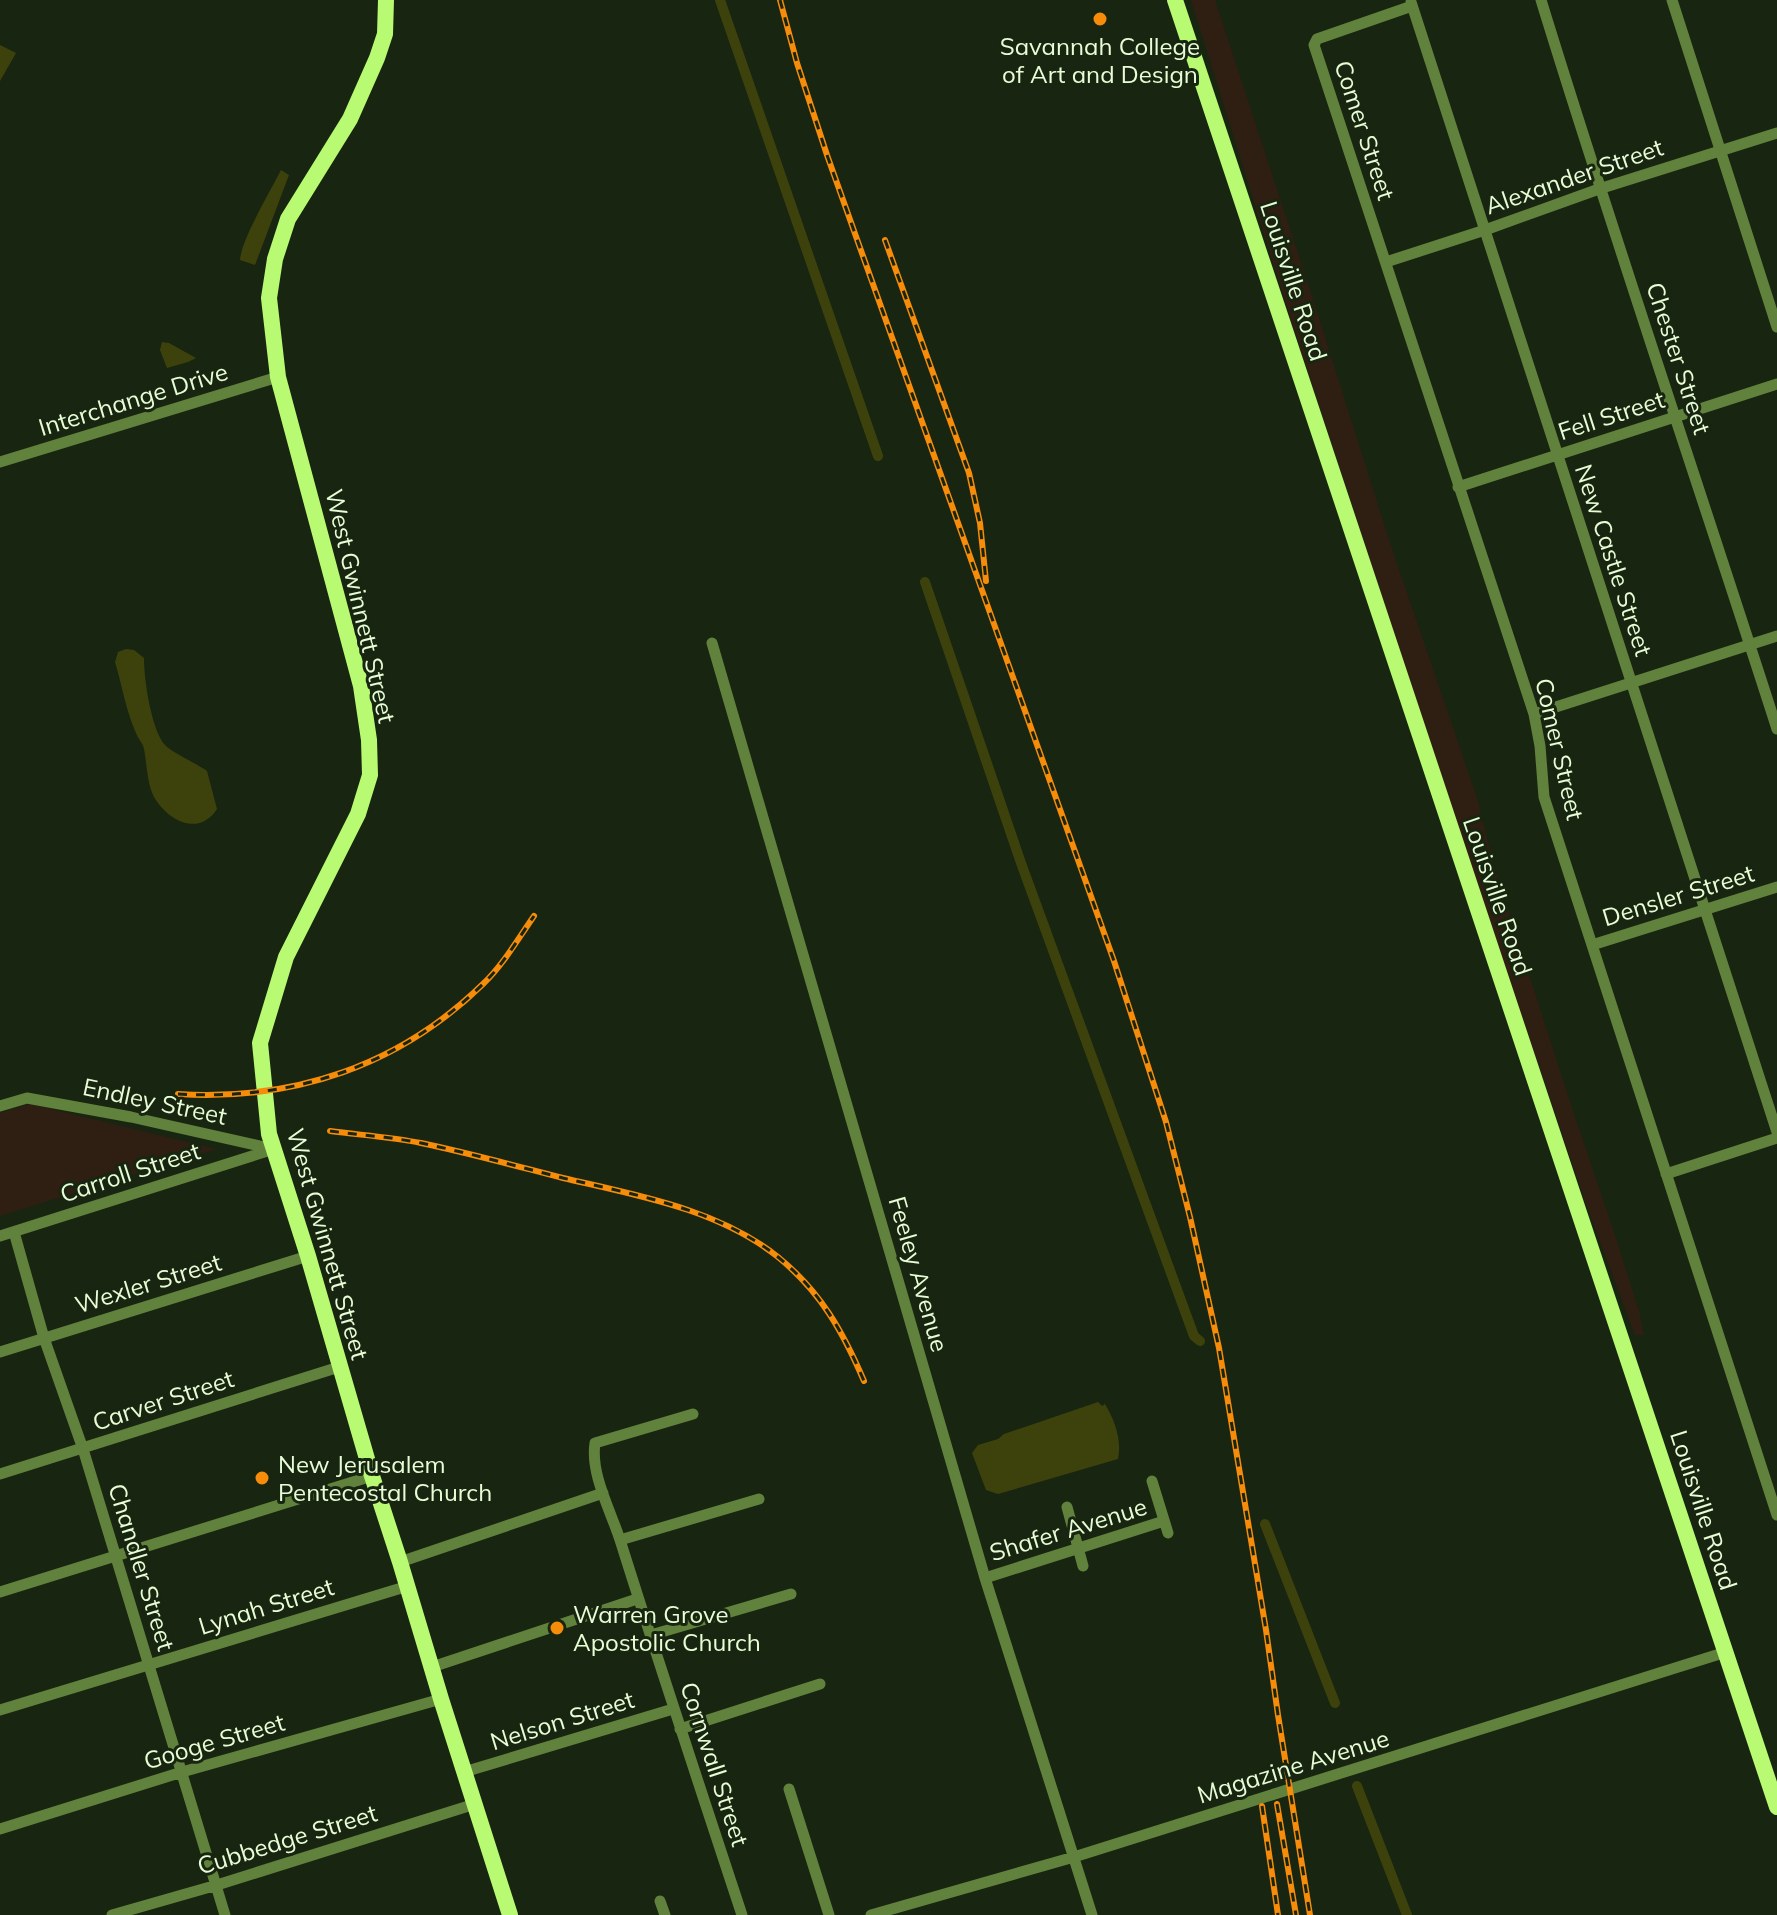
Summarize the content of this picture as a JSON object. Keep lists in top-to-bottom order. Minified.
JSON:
{"streets":{"main road":["Louisville Road","West Gwinnett Street"],"street":["Comer Street","Alexander Street","Chester Street","Interchange Drive","Fell Street","New Castle Street","Densler Street","Endley Street","Carroll Street","Feeley Avenue","Wexler Street","Carver Street","Shafer Avenue","Chandler Street","Lynah Street","Nelson Street","Googe Street","Cornwall Street","Magazine Avenue","Cubbedge Street"]},"crossings":[["Comer Street","Alexander Street"],["Comer Street","Fell Street"],["Comer Street","New Castle Street"],["Comer Street","Densler Street"],["Alexander Street","Chester Street"],["Alexander Street","New Castle Street"],["Louisville Road","Magazine Avenue"],["Chester Street","Fell Street"],["Interchange Drive","West Gwinnett Street"],["Fell Street","New Castle Street"],["New Castle Street","Densler Street"],["West Gwinnett Street","Endley Street"],["West Gwinnett Street","Carroll Street"],["West Gwinnett Street","Wexler Street"],["West Gwinnett Street","Carver Street"],["West Gwinnett Street","Lynah Street"],["West Gwinnett Street","Nelson Street"],["West Gwinnett Street","Googe Street"],["West Gwinnett Street","Cubbedge Street"],["Endley Street","Carroll Street"],["Carroll Street","Chandler Street"],["Feeley Avenue","Shafer Avenue"],["Feeley Avenue","Magazine Avenue"],["Wexler Street","Chandler Street"],["Carver Street","Chandler Street"],["Chandler Street","Lynah Street"],["Chandler Street","Googe Street"],["Chandler Street","Cubbedge Street"],["Nelson Street","Cornwall Street"]],"places":["Savannah College of Art and Design","New Jerusalem Pentecostal Church","Warren Grove Apostolic Church"]}
